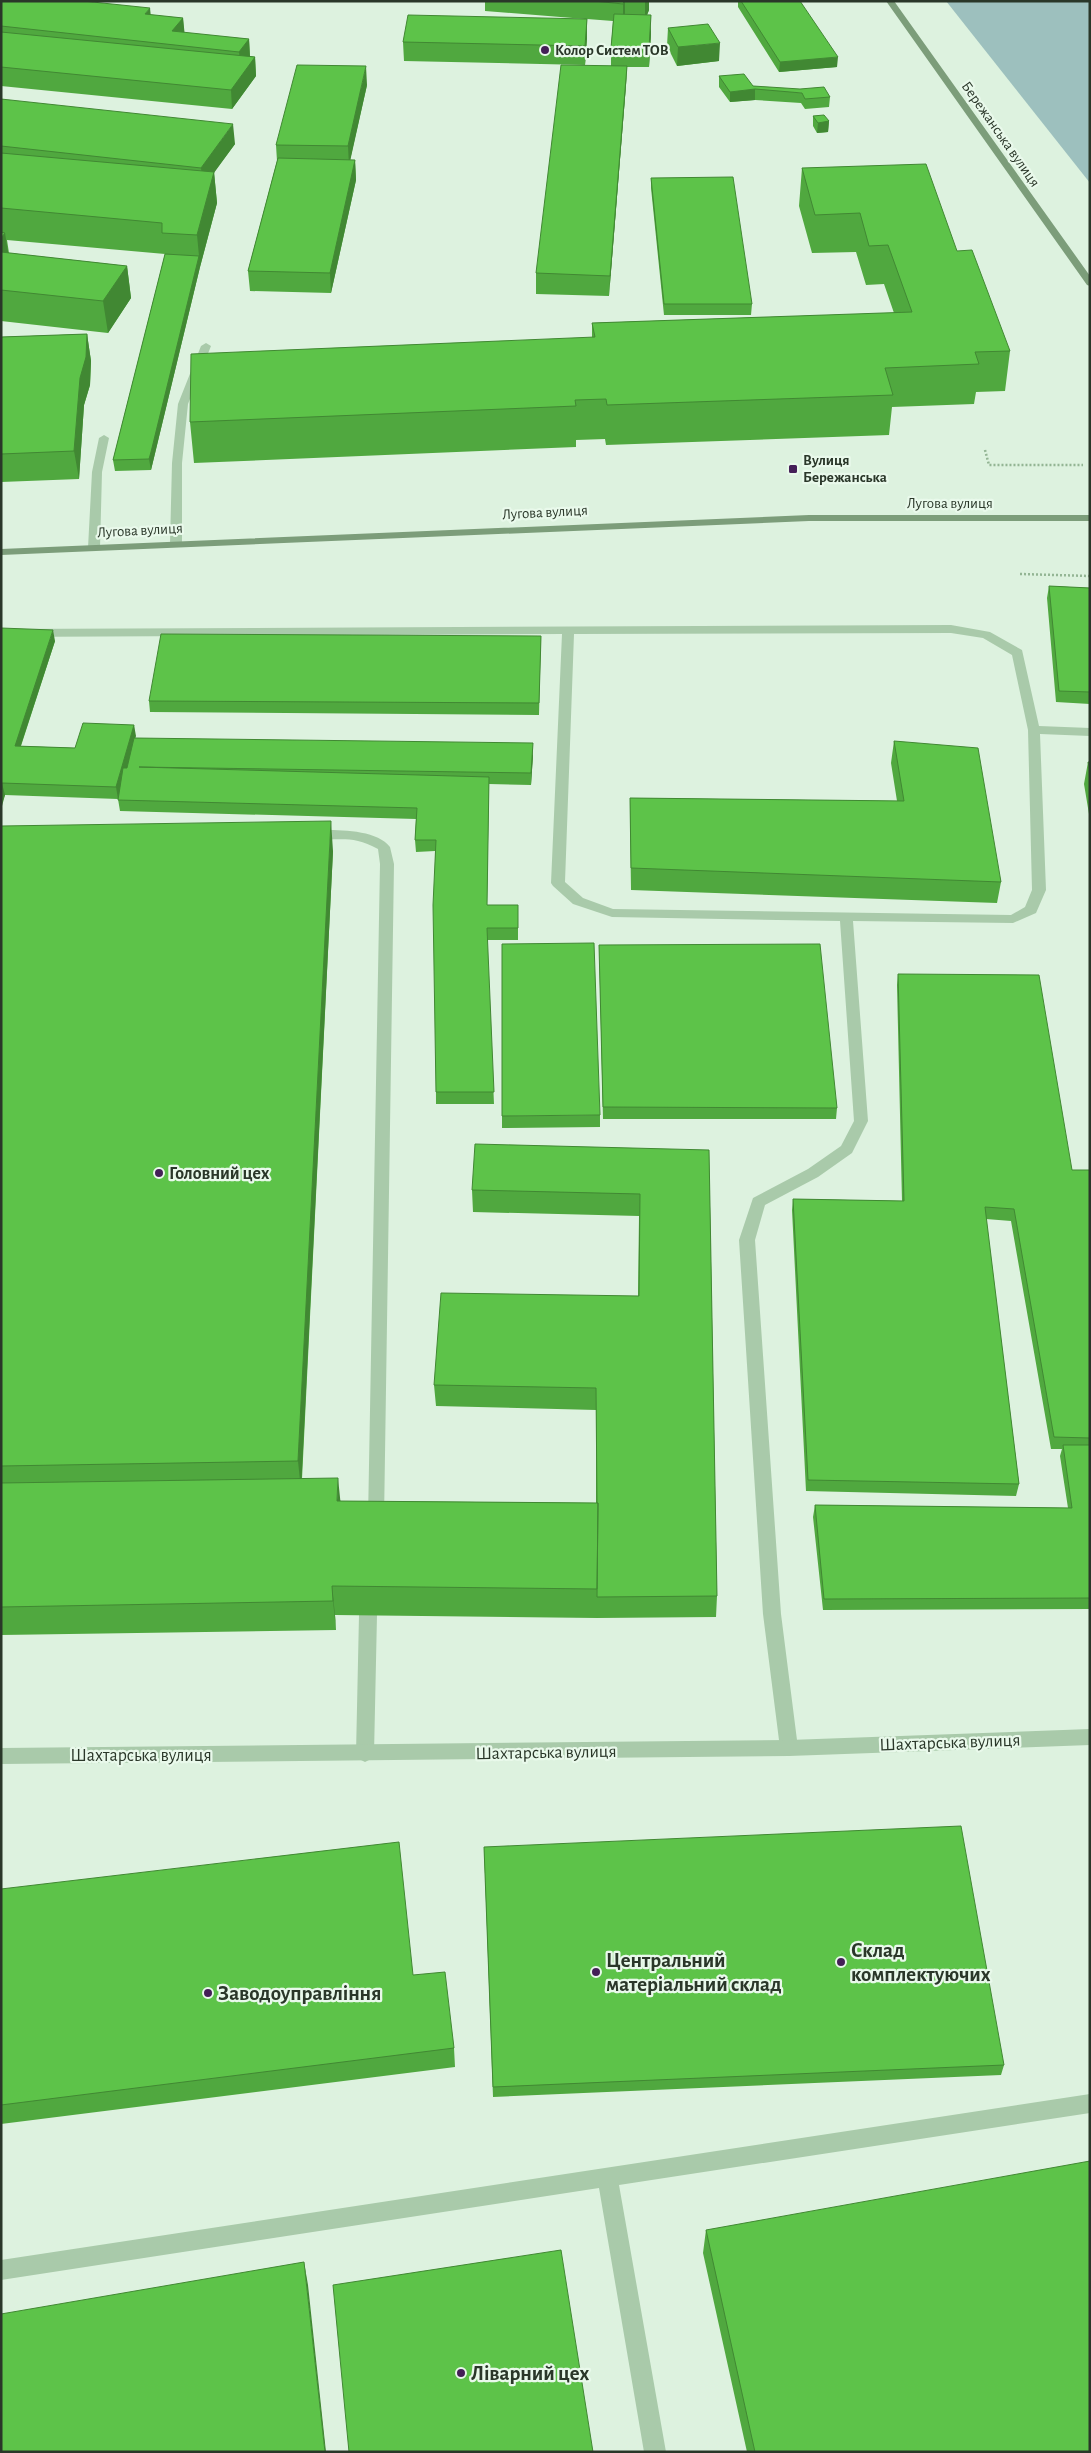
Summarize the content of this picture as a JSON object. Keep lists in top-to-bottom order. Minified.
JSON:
{"streets":{"main road":["Бережанська вулиця","Лугова вулиця"],"street":["Шахтарська вулиця"]},"places":{"other":["Колор Систем ТОВ","Головний цех","Склад комплектуючих","Центральний матеріальний склад","Заводоуправління","Ліварний цех"],"transit":["Вулиця Бережанська"]}}
